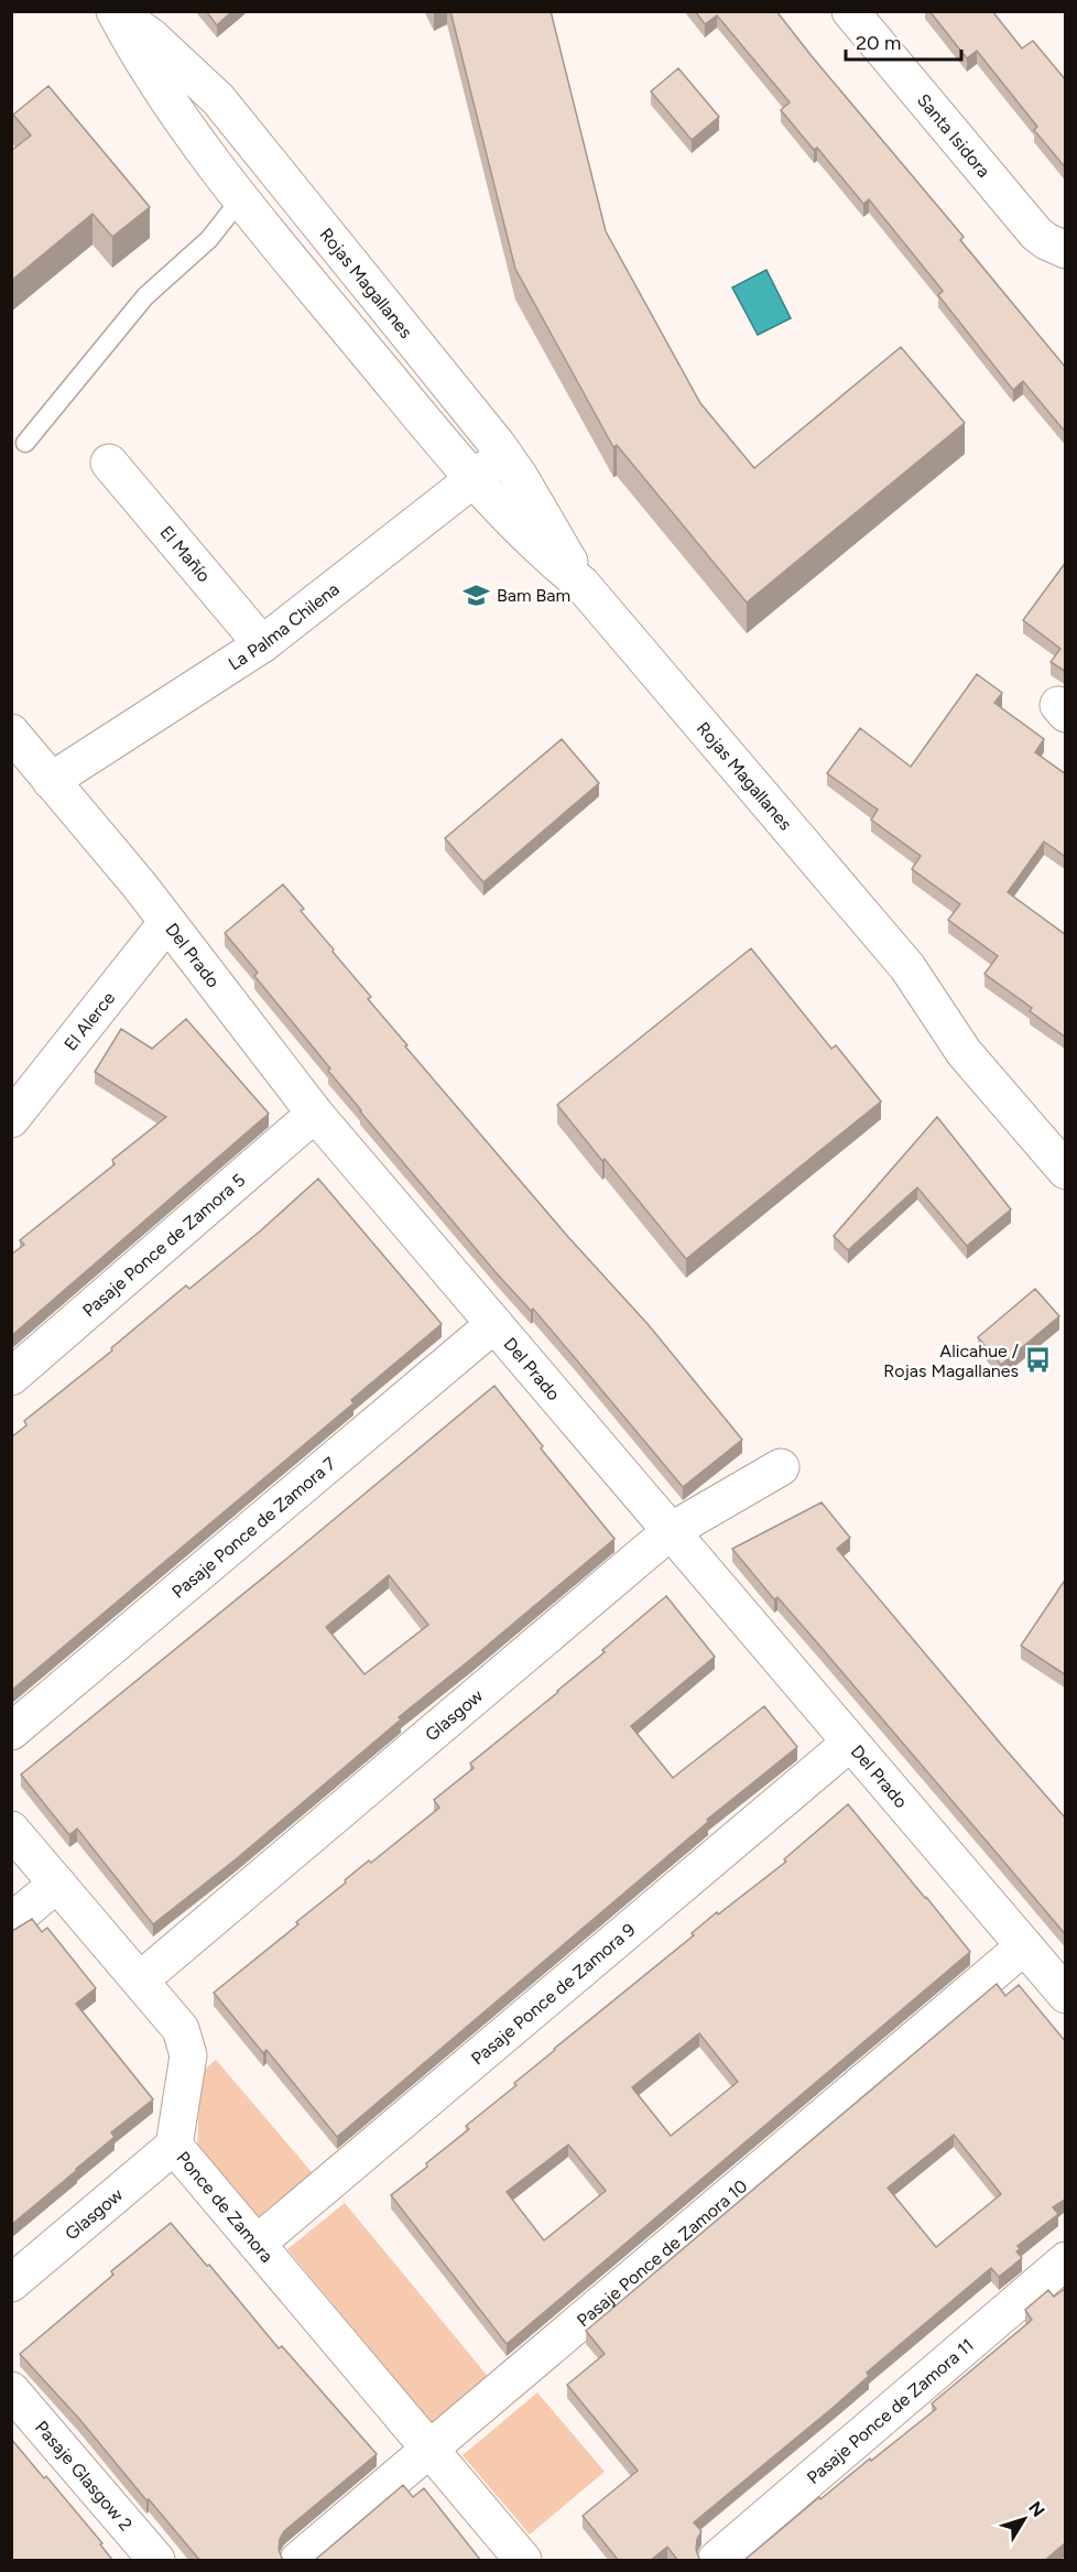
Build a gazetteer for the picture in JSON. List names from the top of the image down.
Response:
{
  "streets": {
    "street": [
      "Santa Isidora",
      "Rojas Magallanes",
      "El Mañío",
      "La Palma Chilena",
      "Del Prado",
      "El Alerce",
      "Pasaje Ponce de Zamora 5",
      "Pasaje Ponce de Zamora 7",
      "Glasgow",
      "Pasaje Ponce de Zamora 9",
      "Ponce de Zamora",
      "Pasaje Ponce de Zamora 10",
      "Pasaje Ponce de Zamora 11",
      "Pasaje Glasgow 2"
    ]
  },
  "crossings": [
    ["Rojas Magallanes", "La Palma Chilena"],
    ["El Mañío", "La Palma Chilena"],
    ["La Palma Chilena", "Del Prado"],
    ["Del Prado", "El Alerce"],
    ["Del Prado", "Pasaje Ponce de Zamora 5"],
    ["Del Prado", "Pasaje Ponce de Zamora 7"],
    ["Del Prado", "Glasgow"],
    ["Del Prado", "Pasaje Ponce de Zamora 9"],
    ["Del Prado", "Pasaje Ponce de Zamora 10"],
    ["Glasgow", "Ponce de Zamora"],
    ["Pasaje Ponce de Zamora 9", "Ponce de Zamora"],
    ["Ponce de Zamora", "Pasaje Ponce de Zamora 10"]
  ],
  "places": {
    "school or university": ["Bam Bam"],
    "bus stop": ["Alicahue / Rojas Magallanes"]
  },
  "scale_bar": "20 m",
  "north": "top right"
}
